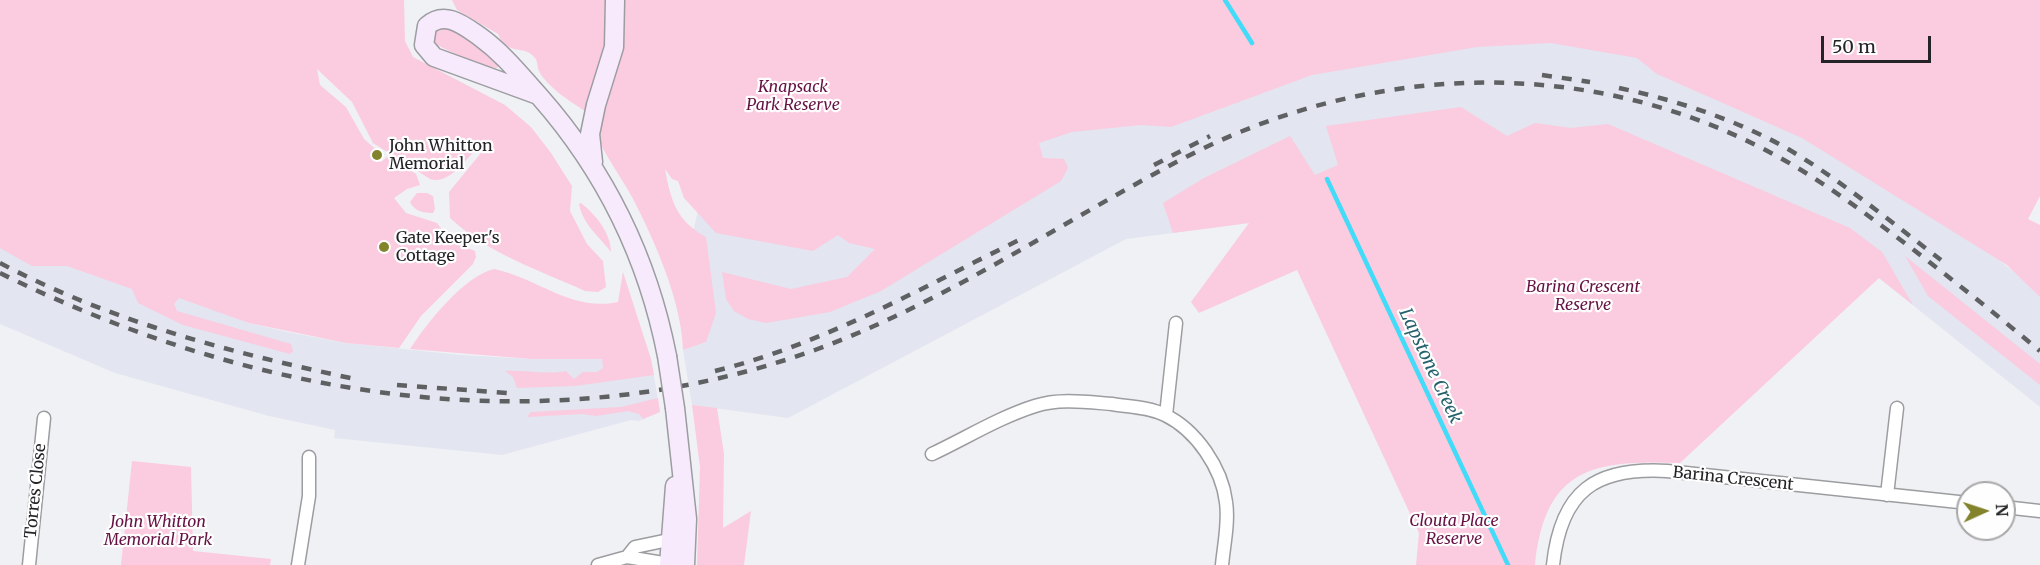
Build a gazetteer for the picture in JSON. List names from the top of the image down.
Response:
{
  "streets": {
    "street": ["Barina Crescent", "Torres Close"]
  },
  "water": ["Lapstone Creek"],
  "parks": [
    "Knapsack Park Reserve",
    "Barina Crescent Reserve",
    "Clouta Place Reserve",
    "John Whitton Memorial Park"
  ],
  "places": ["John Whitton Memorial", "Gate Keeper's Cottage"],
  "scale_bar": "50 m",
  "north": "right"
}
